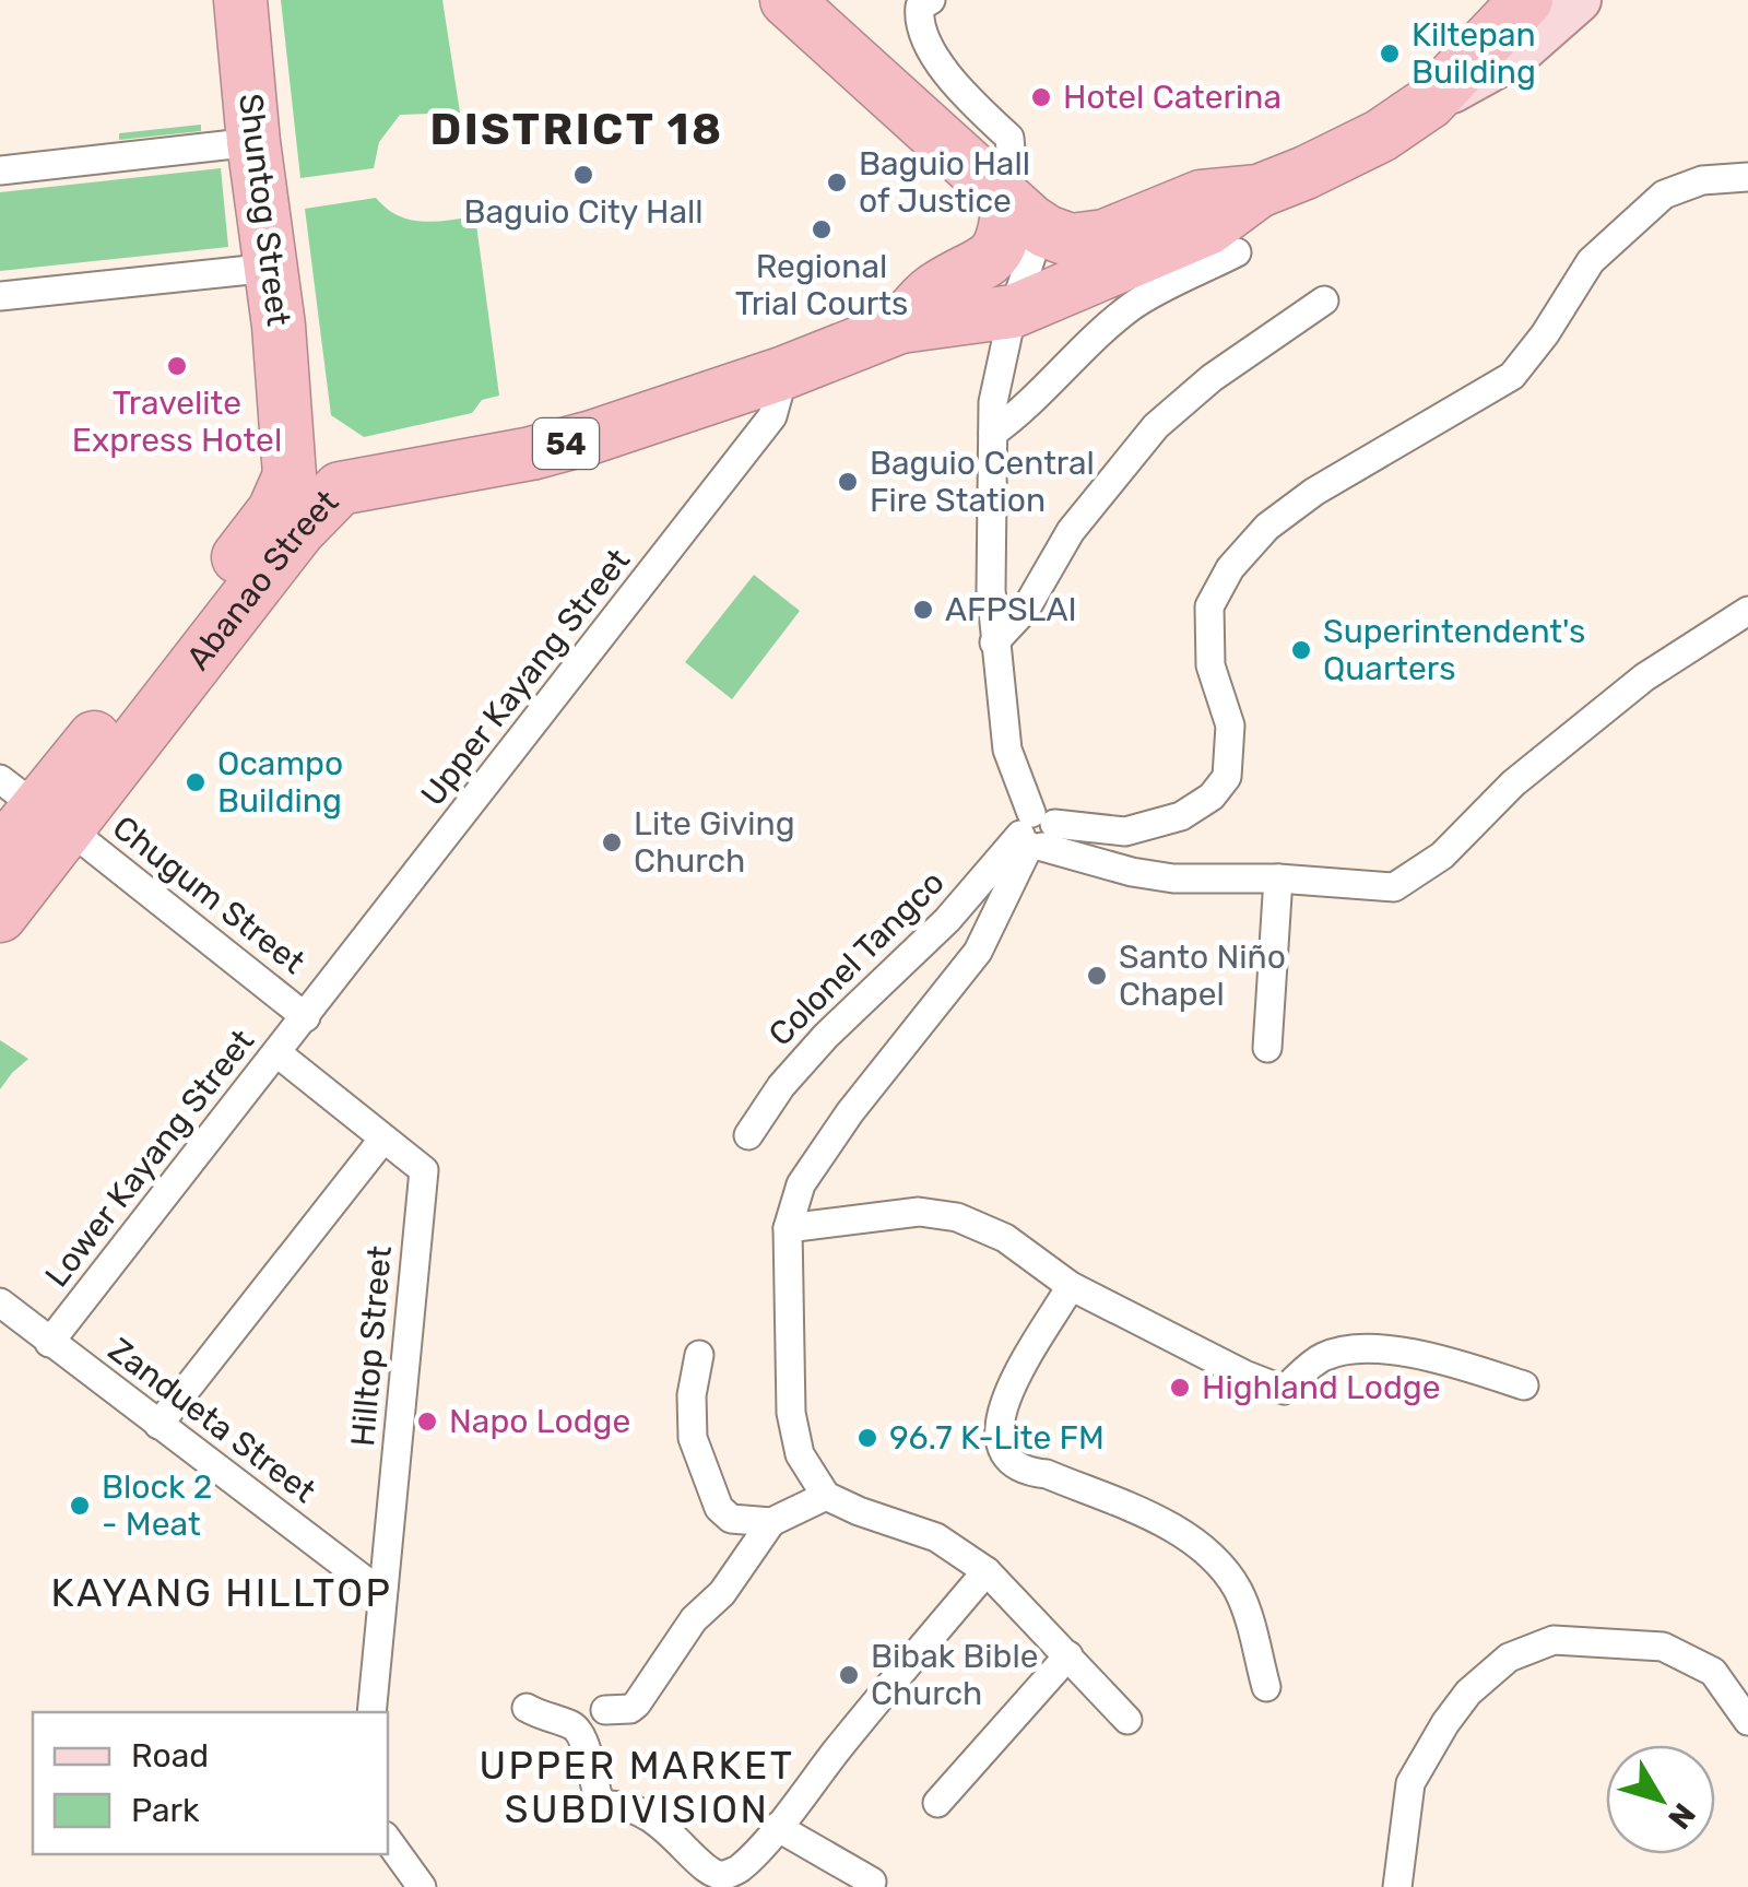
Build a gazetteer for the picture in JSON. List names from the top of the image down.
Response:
{
  "streets": {
    "highway": ["Shuntog Street", "54", "Abanao Street"],
    "street": [
      "Upper Kayang Street",
      "Chugum Street",
      "Colonel Tangco",
      "Lower Kayang Street",
      "Hilltop Street",
      "Zandueta Street"
    ]
  },
  "crossings": [
    ["Shuntog Street", "Abanao Street"],
    ["54", "Abanao Street"],
    ["Abanao Street", "Upper Kayang Street"],
    ["Abanao Street", "Chugum Street"],
    ["Upper Kayang Street", "Chugum Street"],
    ["Upper Kayang Street", "Lower Kayang Street"],
    ["Chugum Street", "Lower Kayang Street"],
    ["Lower Kayang Street", "Hilltop Street"],
    ["Lower Kayang Street", "Zandueta Street"],
    ["Hilltop Street", "Zandueta Street"]
  ],
  "districts": ["DISTRICT 18", "KAYANG HILLTOP", "UPPER MARKET SUBDIVISION"],
  "places": [
    "Kiltepan Building",
    "Hotel Caterina",
    "Baguio City Hall",
    "Baguio Hall of Justice",
    "Regional Trial Courts",
    "Travelite Express Hotel",
    "Baguio Central Fire Station",
    "AFPSLAI",
    "Superintendent's Quarters",
    "Ocampo Building",
    "Lite Giving Church",
    "Santo Niño Chapel",
    "Highland Lodge",
    "Napo Lodge",
    "96.7 K-Lite FM",
    "Block 2 - Meat",
    "Bibak Bible Church"
  ],
  "legend": ["Road", "Park"],
  "north": "bottom right"
}
